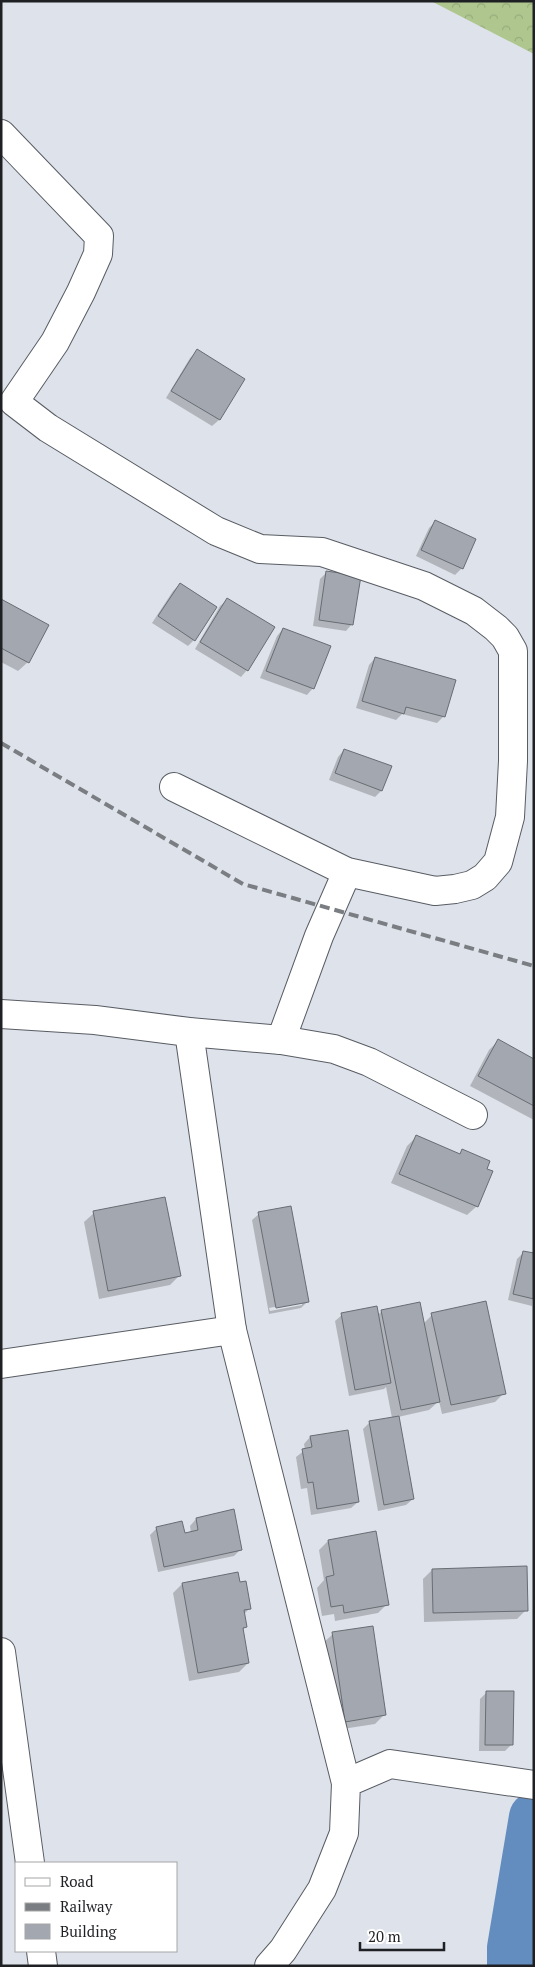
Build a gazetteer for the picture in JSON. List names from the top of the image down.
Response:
{
  "legend": ["Road", "Railway", "Building"],
  "scale_bar": "20 m"
}
